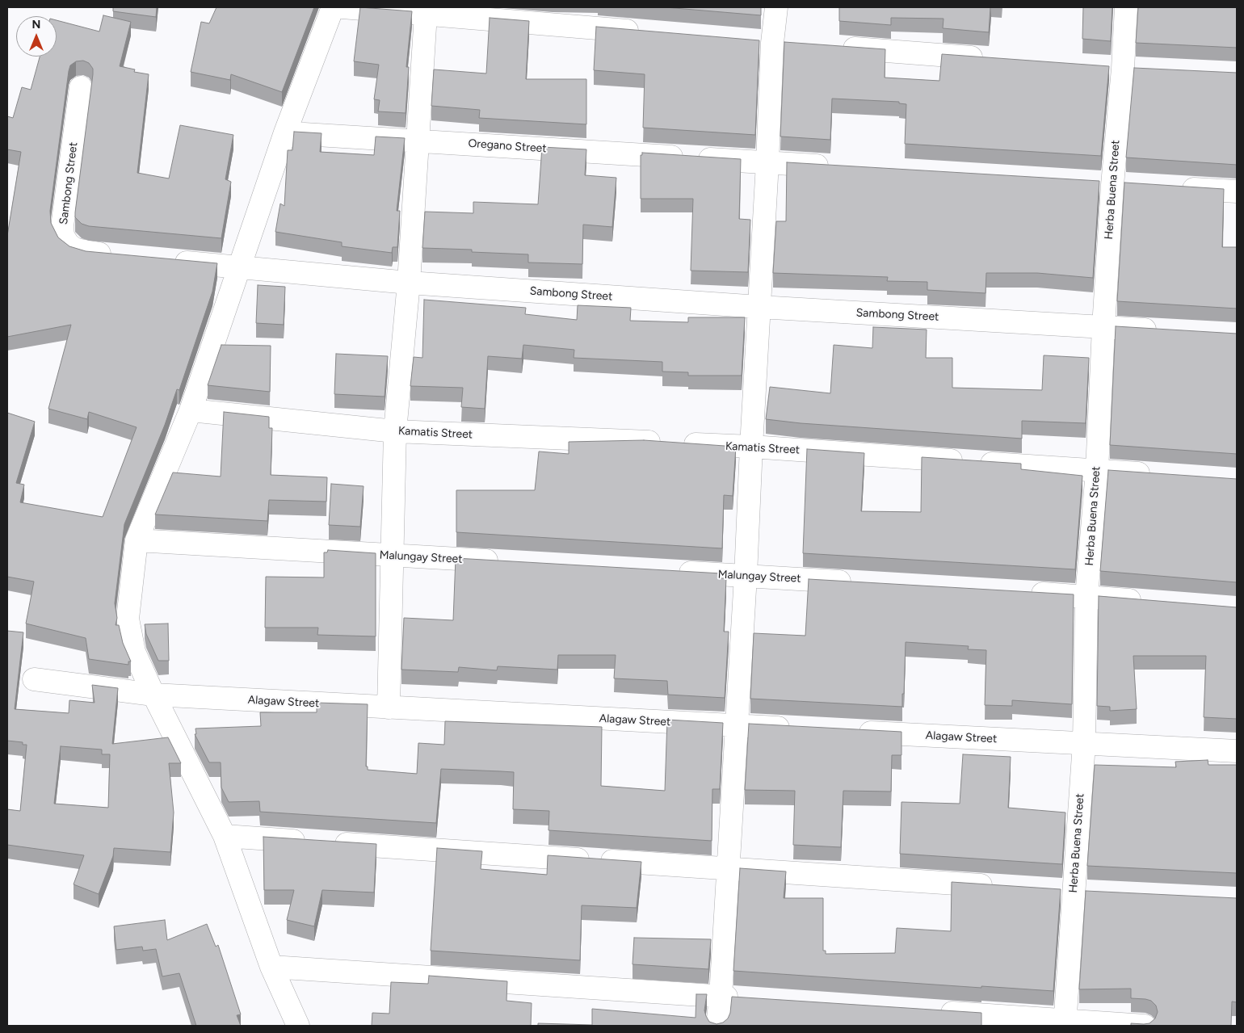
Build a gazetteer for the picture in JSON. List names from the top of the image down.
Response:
{
  "streets": {
    "street": [
      "Oregano Street",
      "Sambong Street",
      "Herba Buena Street",
      "Kamatis Street",
      "Malungay Street",
      "Alagaw Street"
    ]
  },
  "crossings": [
    ["Sambong Street", "Herba Buena Street"],
    ["Herba Buena Street", "Kamatis Street"],
    ["Herba Buena Street", "Alagaw Street"]
  ],
  "north": "top"
}
